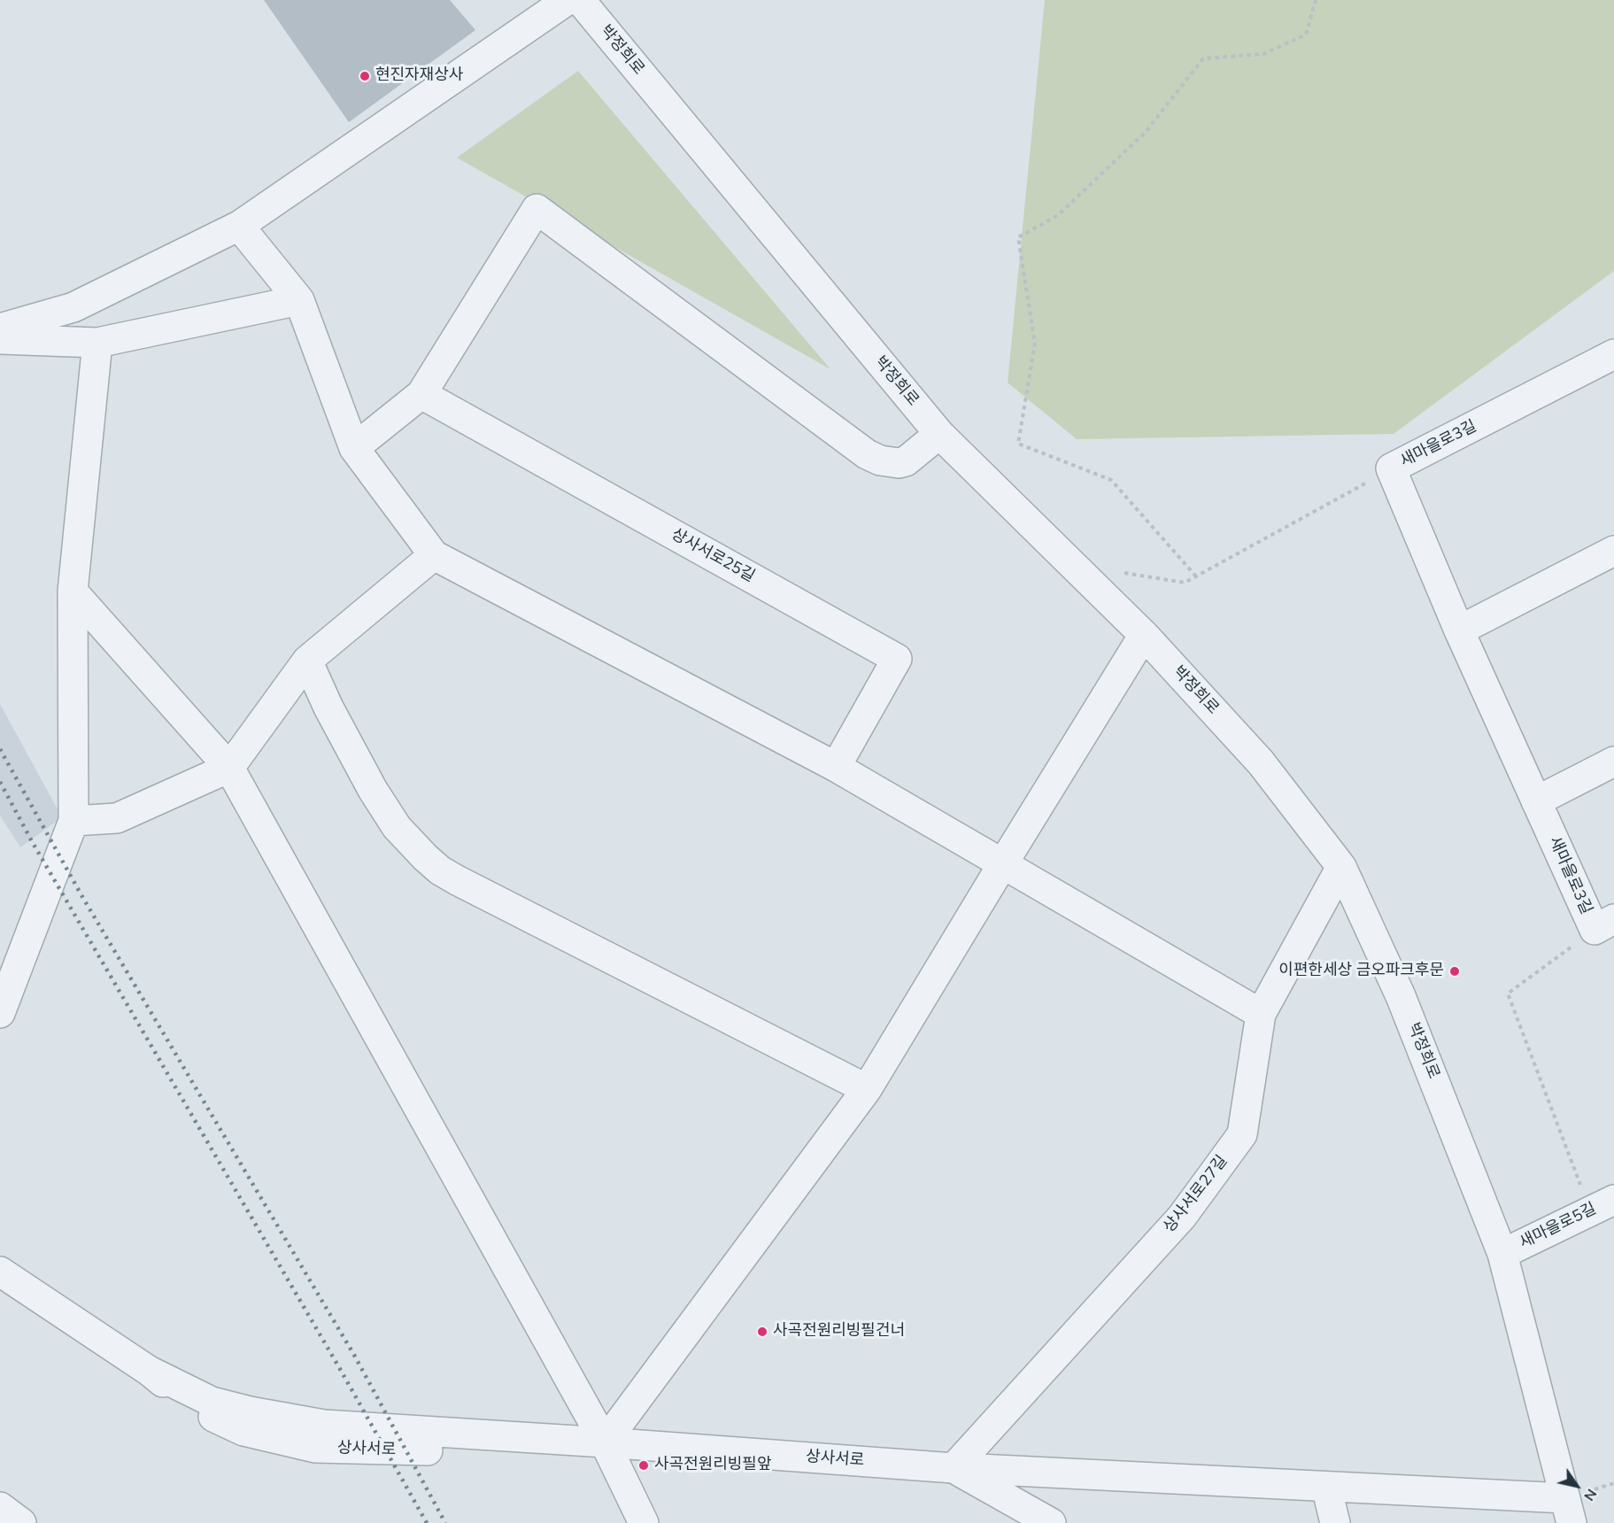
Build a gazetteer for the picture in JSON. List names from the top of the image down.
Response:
{
  "streets": {
    "street": [
      "박정희로",
      "새마을로3길",
      "상사서로25길",
      "상사서로27길",
      "새마을로5길",
      "상사서로"
    ]
  },
  "crossings": [
    ["박정희로", "상사서로27길"],
    ["박정희로", "새마을로5길"],
    ["상사서로27길", "상사서로"]
  ],
  "places": [
    "현진자재상사",
    "이편한세상 금오파크후문",
    "사곡전원리빙필건너",
    "사곡전원리빙필앞"
  ],
  "north": "bottom right"
}
